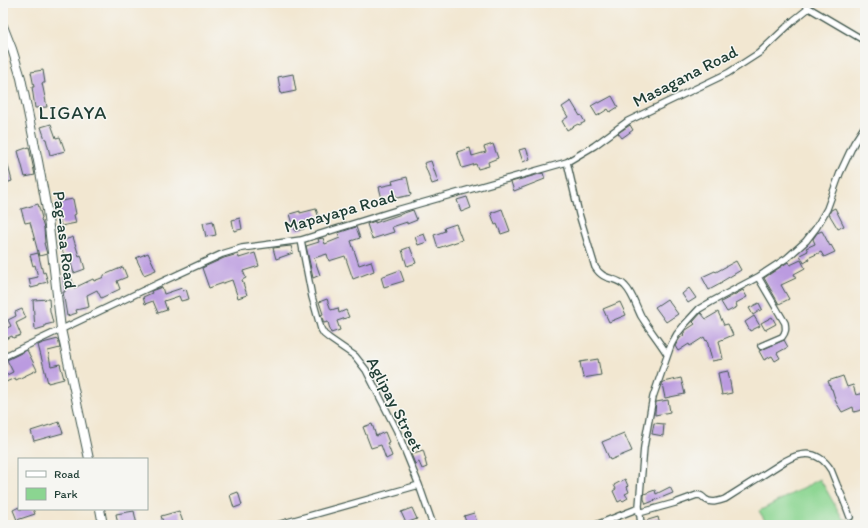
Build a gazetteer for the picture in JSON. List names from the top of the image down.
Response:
{
  "streets": {
    "main road": ["Pag-asa Road"],
    "street": ["Masagana Road", "Mapayapa Road", "Aglipay Street"]
  },
  "crossings": [
    ["Masagana Road", "Mapayapa Road"],
    ["Mapayapa Road", "Pag-asa Road"],
    ["Mapayapa Road", "Aglipay Street"]
  ],
  "districts": ["LIGAYA"],
  "legend": ["Road", "Park"]
}
